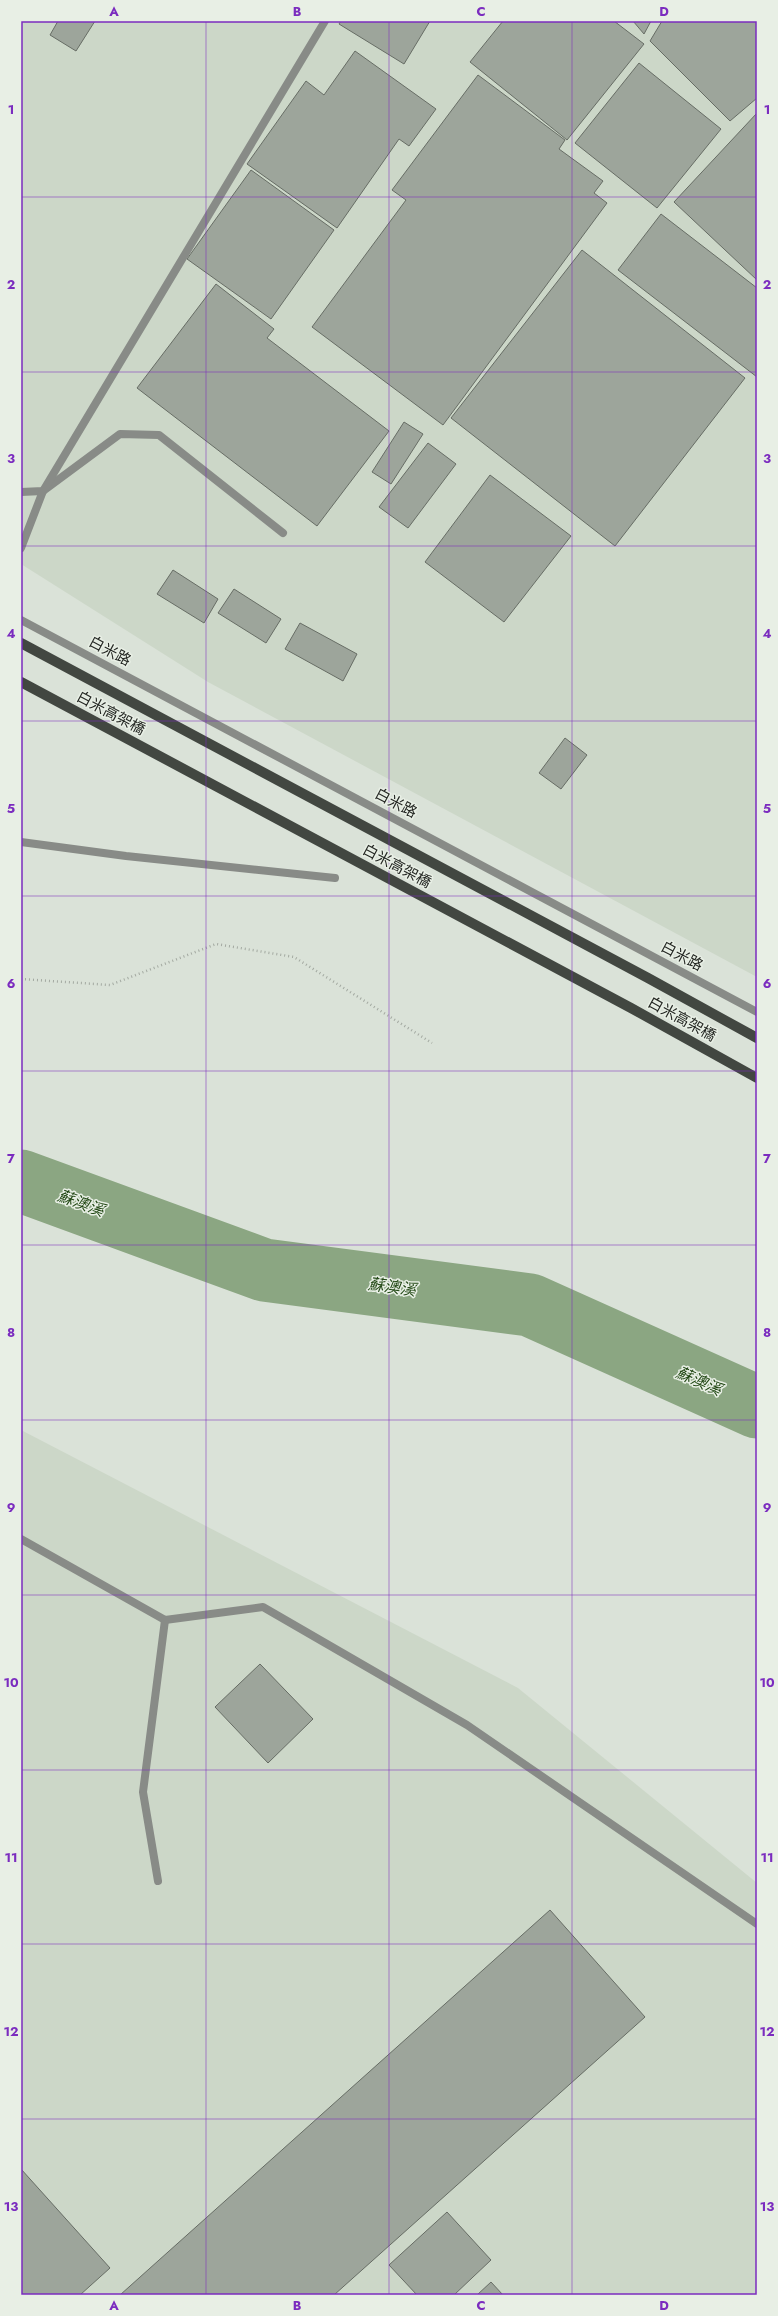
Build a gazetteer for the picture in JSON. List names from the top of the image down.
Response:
{
  "streets": {
    "main road": ["白米高架橋"],
    "street": ["白米路"]
  },
  "water": ["蘇澳溪"],
  "grid": {
    "columns": [
      "A",
      "B",
      "C",
      "D"
    ],
    "rows": [
      "1",
      "2",
      "3",
      "4",
      "5",
      "6",
      "7",
      "8",
      "9",
      "10",
      "11",
      "12",
      "13"
    ]
  }
}
